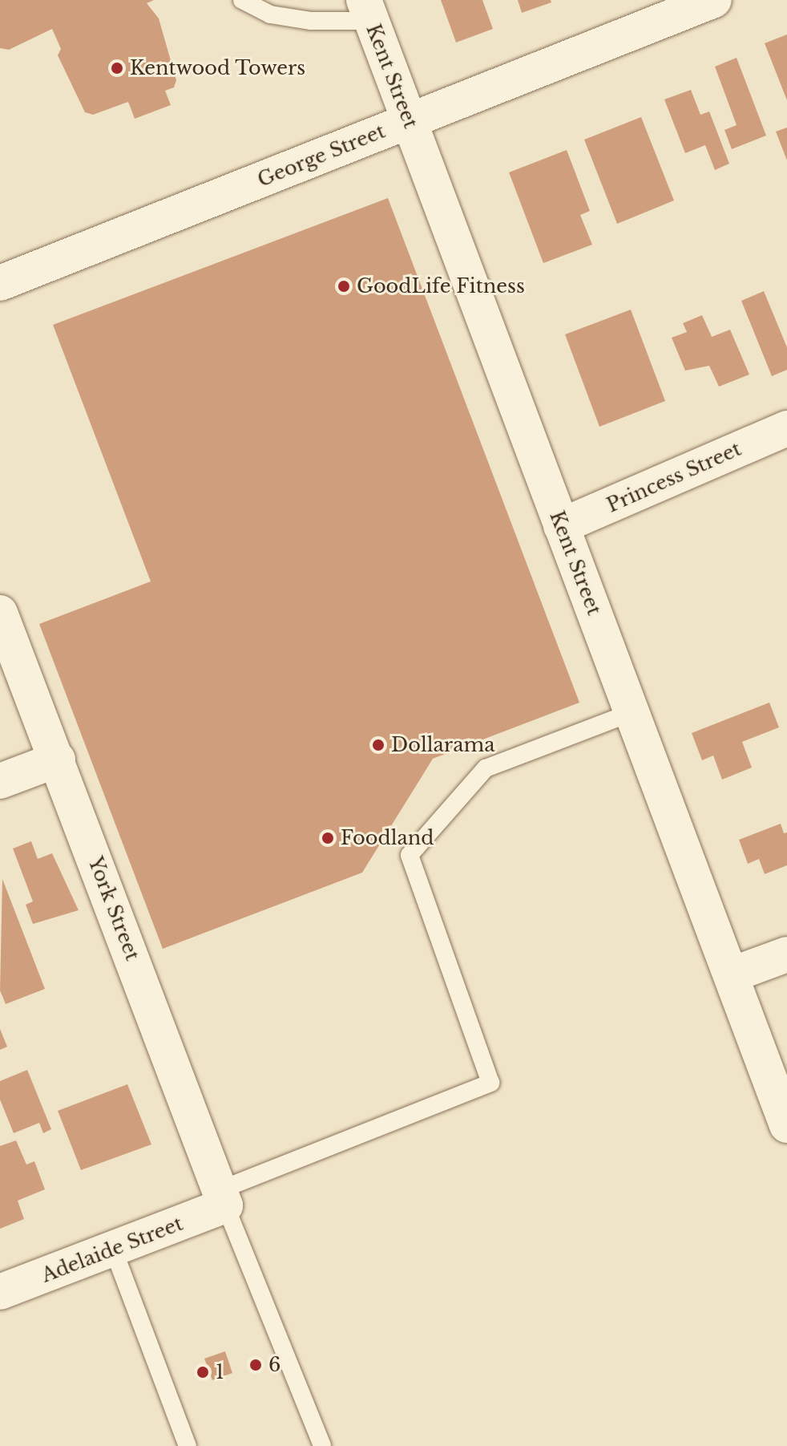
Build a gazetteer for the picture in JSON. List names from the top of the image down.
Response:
{
  "streets": {
    "street": [
      "Kent Street",
      "George Street",
      "Princess Street",
      "York Street",
      "Adelaide Street"
    ]
  },
  "crossings": [
    ["Kent Street", "George Street"],
    ["Kent Street", "Princess Street"],
    ["York Street", "Adelaide Street"]
  ],
  "places": [
    "Kentwood Towers",
    "GoodLife Fitness",
    "Dollarama",
    "Foodland",
    "6",
    "1"
  ]
}
